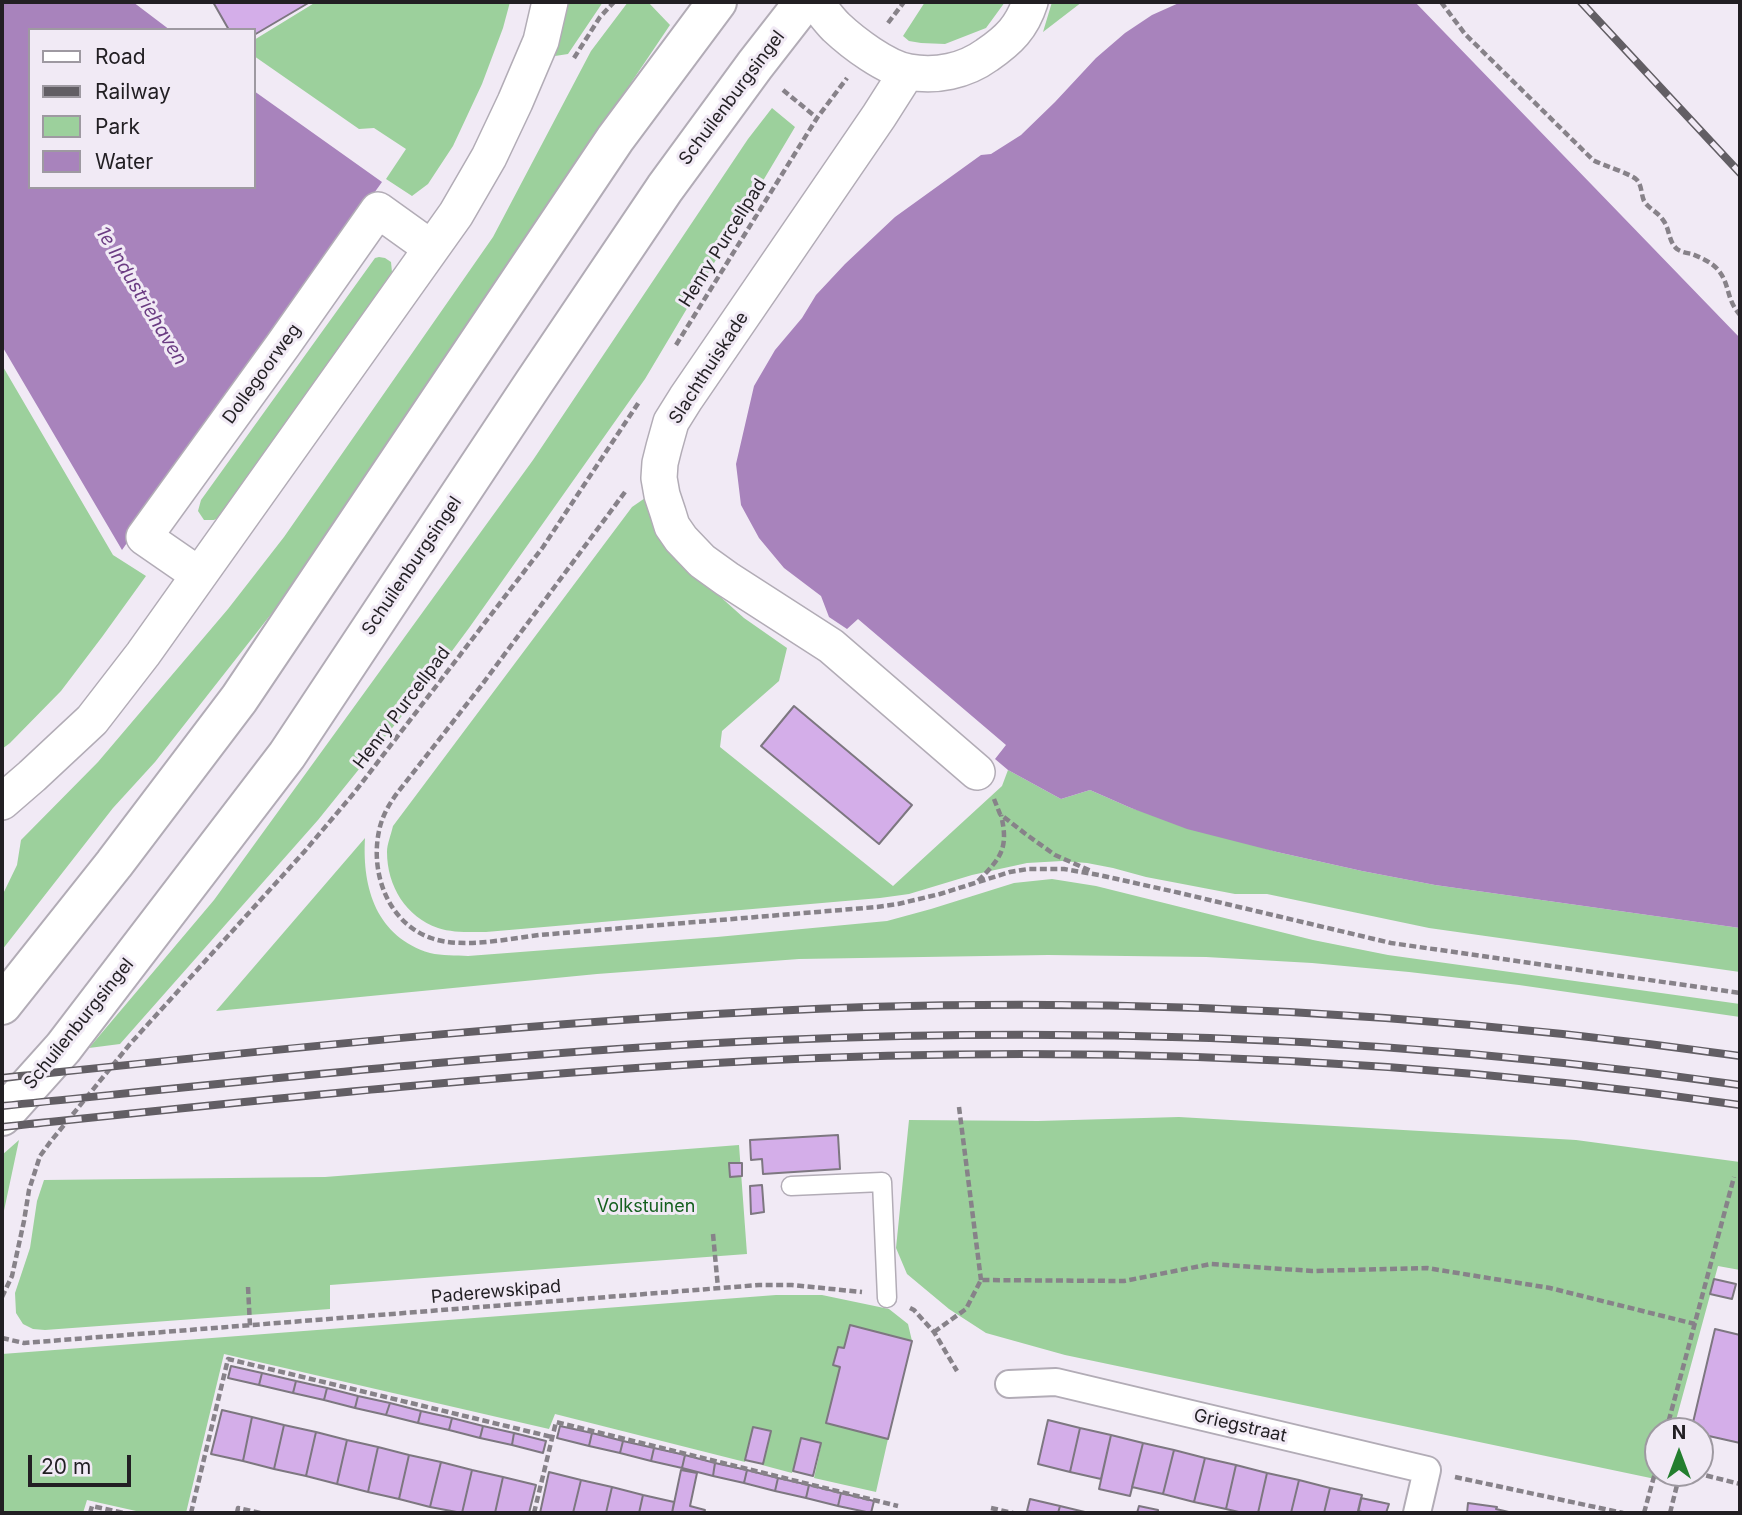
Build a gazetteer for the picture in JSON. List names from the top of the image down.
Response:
{
  "streets": {
    "main road": ["Schuilenburgsingel"],
    "street": ["Slachthuiskade", "Dollegoorweg", "Griegstraat"],
    "path": ["Henry Purcellpad", "Paderewskipad"]
  },
  "water": ["1e Industriehaven"],
  "parks": ["Volkstuinen"],
  "legend": [
    "Road",
    "Railway",
    "Park",
    "Water"
  ],
  "scale_bar": "20 m",
  "north": "top"
}
